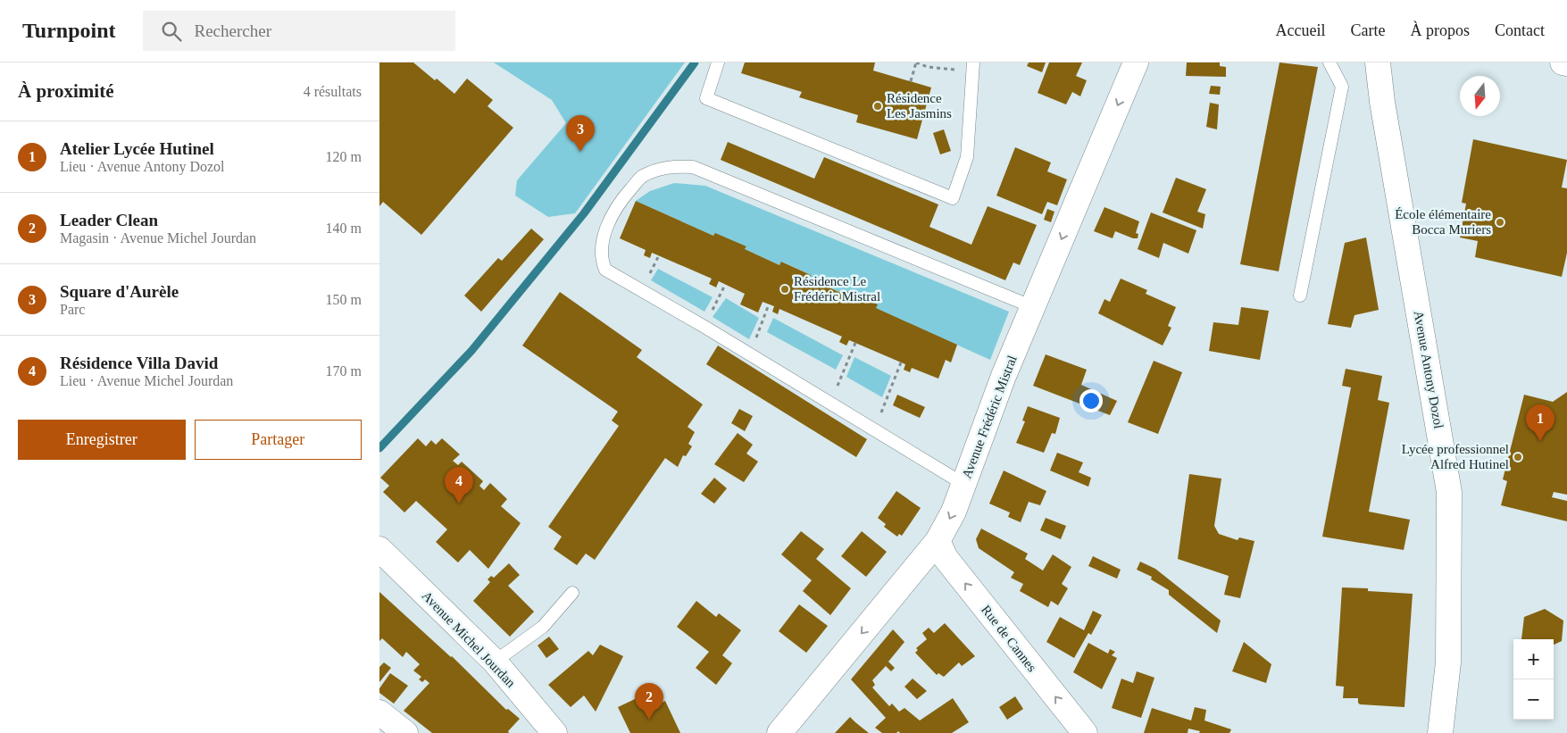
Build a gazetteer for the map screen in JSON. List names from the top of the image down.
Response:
{
  "streets": {
    "street": [
      "Avenue Antony Dozol",
      "Avenue Frédéric Mistral",
      "Rue de Cannes",
      "Avenue Michel Jourdan"
    ]
  },
  "crossings": [
    ["Avenue Frédéric Mistral", "Rue de Cannes"]
  ],
  "one_way": ["Avenue Frédéric Mistral", "Rue de Cannes"],
  "places": [
    "Résidence Les Jasmins",
    "École élémentaire Bocca Muriers",
    "Résidence Le Frédéric Mistral",
    "Lycée professionnel Alfred Hutinel"
  ],
  "north": "bottom",
  "page": {
    "header": "Turnpoint",
    "search": "Rechercher",
    "nav": [
      "Accueil",
      "Carte",
      "À propos",
      "Contact"
    ],
    "heading": ["À proximité", "4 résultats"],
    "pins": [
      "3",
      "1",
      "4",
      "2"
    ],
    "list": [
      {
        "mark": "1",
        "name": "Atelier Lycée Hutinel",
        "note": "Lieu · Avenue Antony Dozol",
        "value": "120 m"
      },
      {
        "mark": "2",
        "name": "Leader Clean",
        "note": "Magasin · Avenue Michel Jourdan",
        "value": "140 m"
      },
      {
        "mark": "3",
        "name": "Square d'Aurèle",
        "note": "Parc",
        "value": "150 m"
      },
      {
        "mark": "4",
        "name": "Résidence Villa David",
        "note": "Lieu · Avenue Michel Jourdan",
        "value": "170 m"
      }
    ],
    "buttons": ["Enregistrer", "Partager"],
    "map_buttons": ["+", "−"]
  }
}
